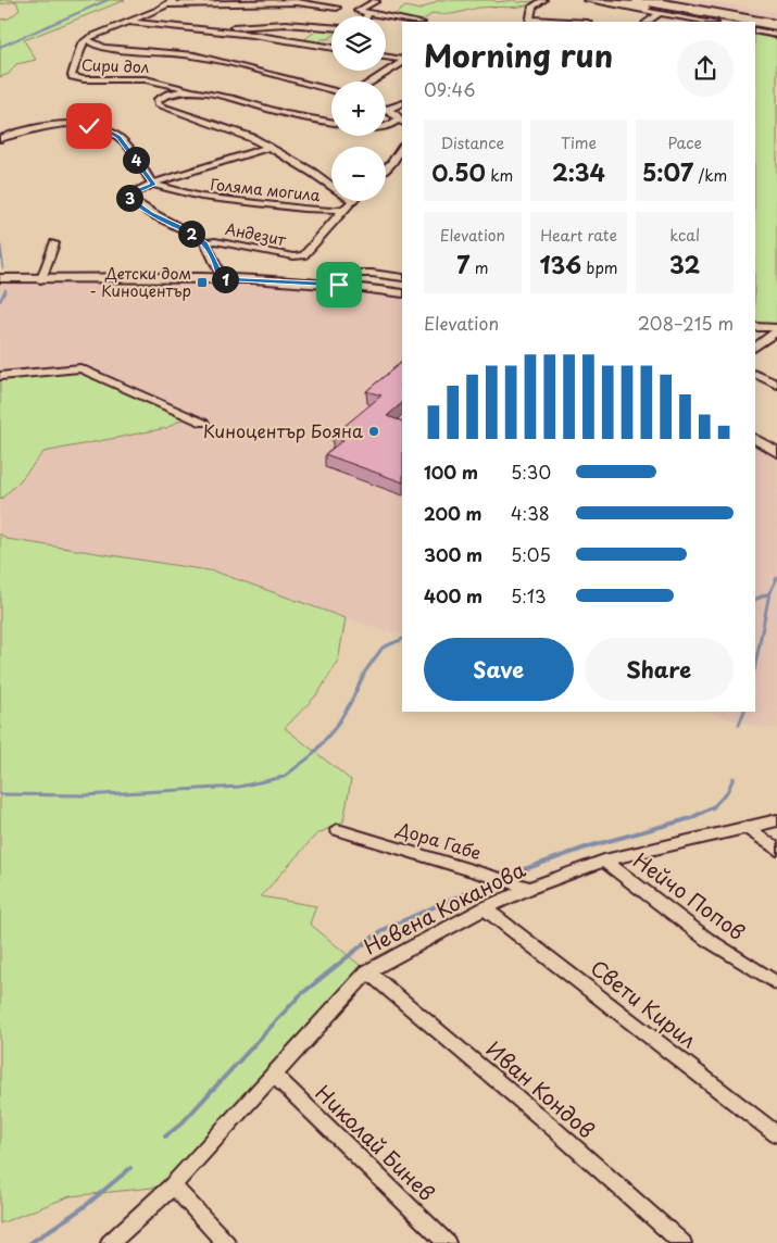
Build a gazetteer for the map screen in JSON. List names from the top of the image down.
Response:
{
  "streets": {
    "street": [
      "Сири дол",
      "Голяма могила",
      "Андезит",
      "Дора Габе",
      "Нейчо Попов",
      "Невена Коканова",
      "Свети Кирил",
      "Иван Кондов",
      "Николай Бинев"
    ]
  },
  "crossings": [
    ["Сири дол", "Голяма могила"],
    ["Голяма могила", "Андезит"],
    ["Дора Габе", "Невена Коканова"],
    ["Нейчо Попов", "Невена Коканова"],
    ["Невена Коканова", "Свети Кирил"],
    ["Невена Коканова", "Иван Кондов"],
    ["Невена Коканова", "Николай Бинев"]
  ],
  "places": {
    "transit": ["Детски дом - Киноцентър"],
    "other": ["Киноцентър Бояна"]
  },
  "page": {
    "map_buttons": ["+", "−"],
    "heading": ["Morning run", "09:46"],
    "stats": [
      ["Distance", "0.50 km"],
      ["Time", "2:34"],
      ["Pace", "5:07 /km"],
      ["Elevation", "7 m"],
      ["Heart rate", "136 bpm"],
      ["kcal", "32"]
    ],
    "pins": [
      "4",
      "3",
      "2",
      "1"
    ],
    "chart": ["Elevation", "208–215 m"],
    "list": [
      {
        "name": "100 m",
        "note": "5:30"
      },
      {
        "name": "200 m",
        "note": "4:38"
      },
      {
        "name": "300 m",
        "note": "5:05"
      },
      {
        "name": "400 m",
        "note": "5:13"
      }
    ],
    "buttons": ["Save", "Share"]
  }
}
